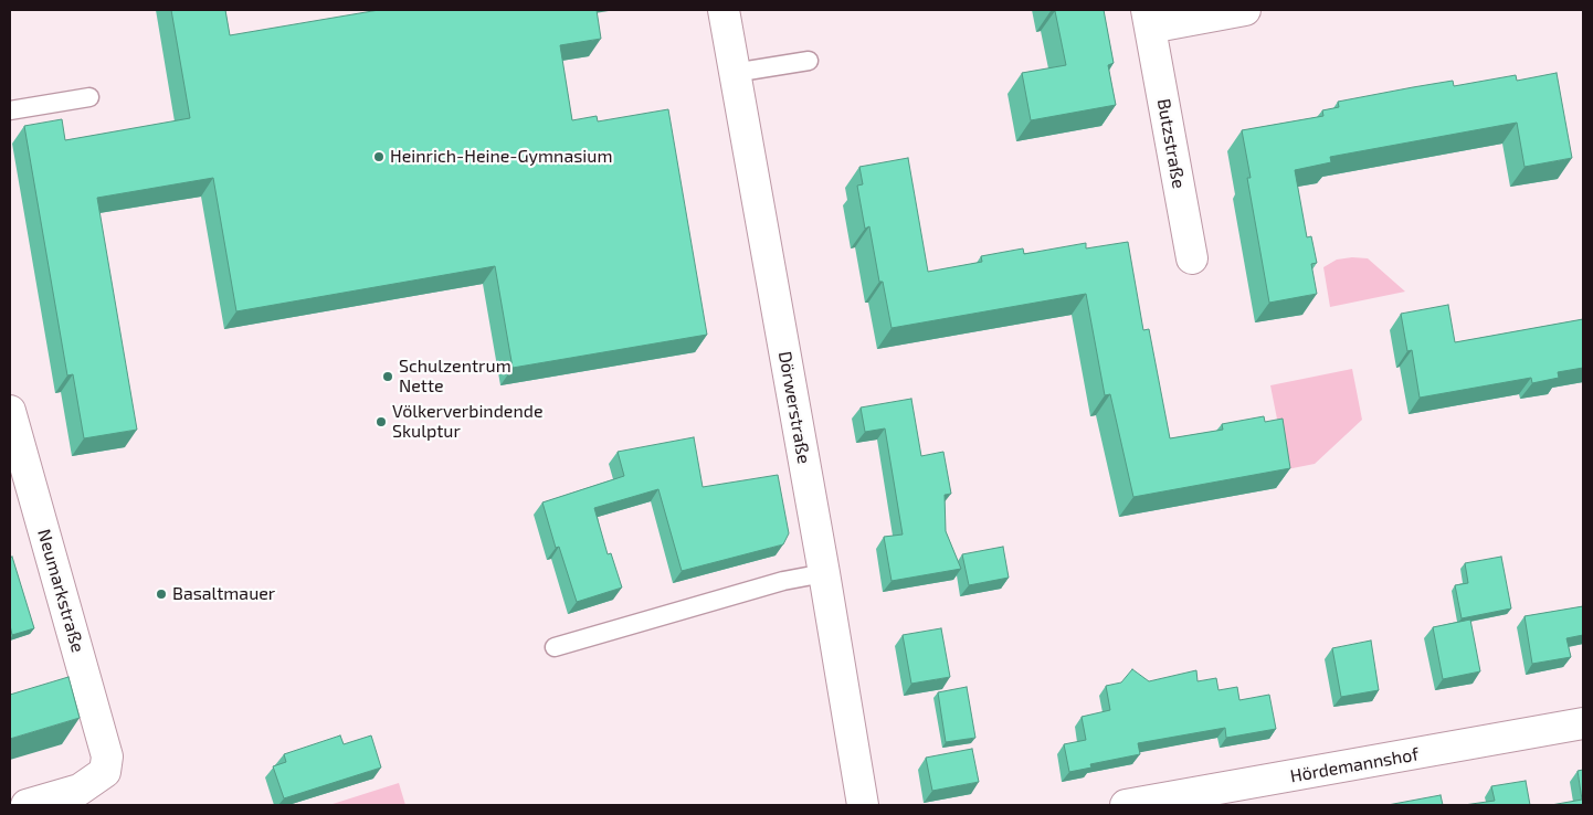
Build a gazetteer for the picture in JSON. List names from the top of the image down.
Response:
{
  "streets": {
    "street": [
      "Butzstraße",
      "Dörwerstraße",
      "Neumarkstraße",
      "Hördemannshof"
    ]
  },
  "places": [
    "Heinrich-Heine-Gymnasium",
    "Schulzentrum Nette",
    "Völkerverbindende Skulptur",
    "Basaltmauer"
  ]
}
